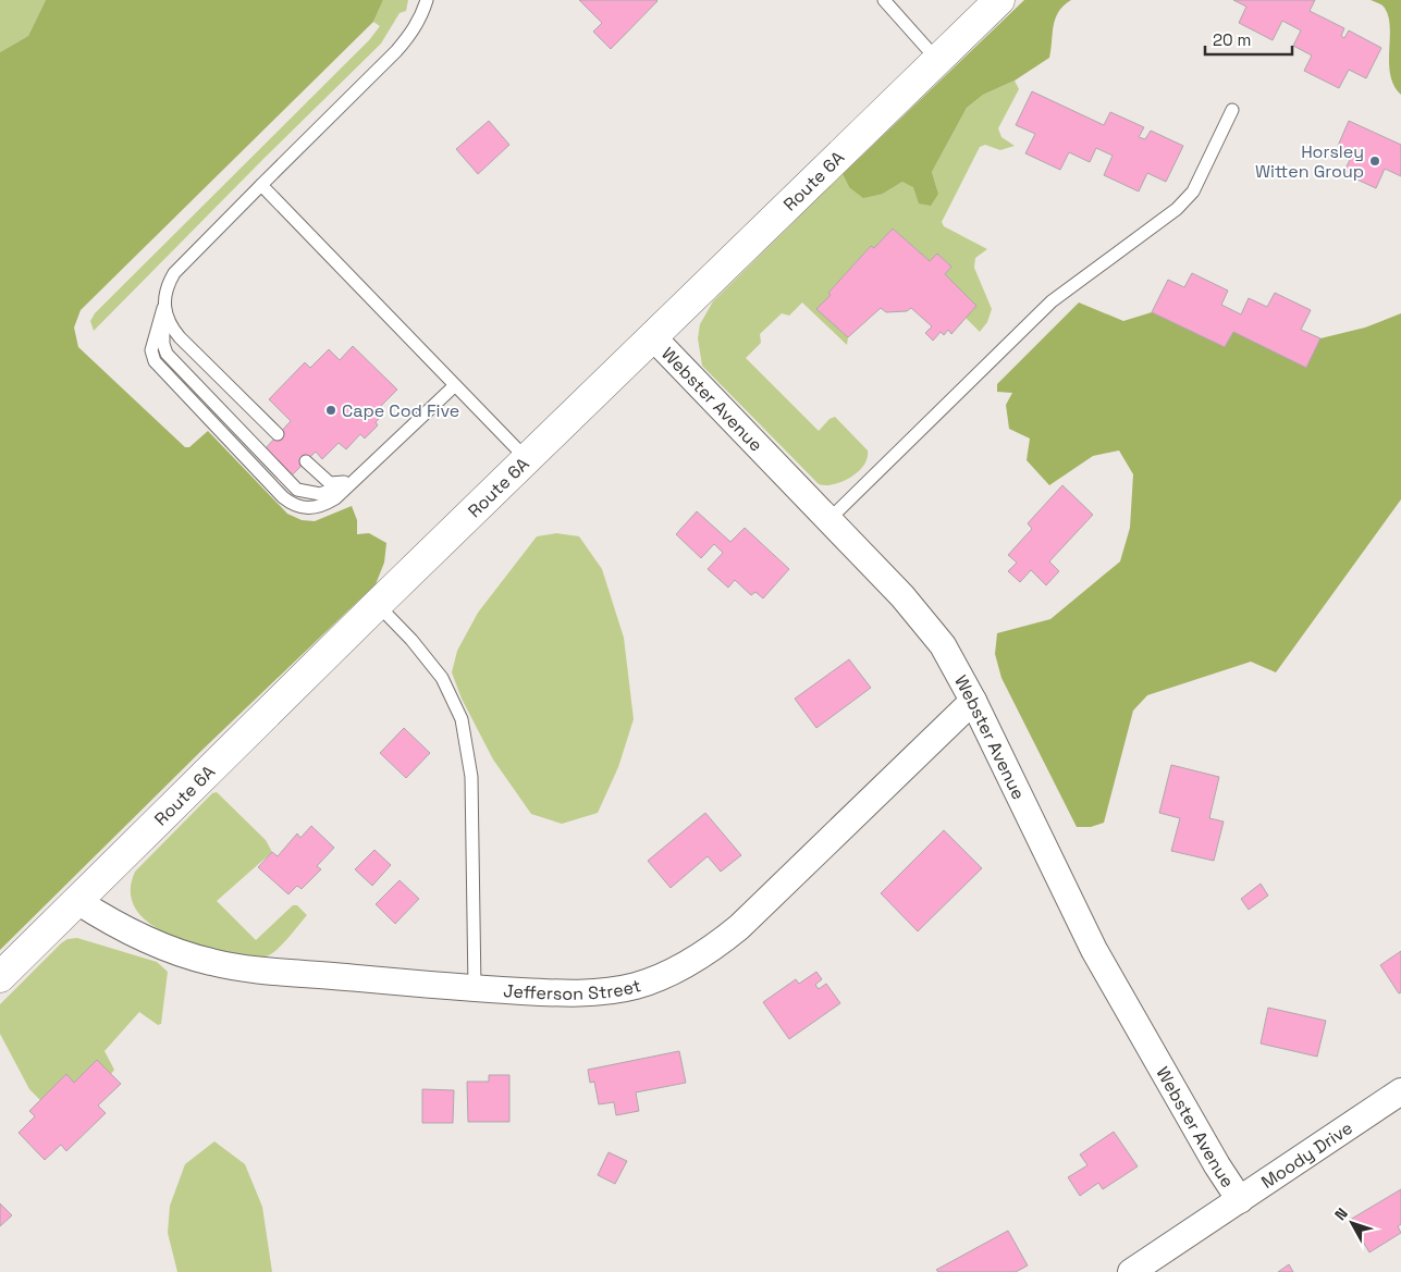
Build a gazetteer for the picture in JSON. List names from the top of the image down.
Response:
{
  "streets": {
    "main road": ["Route 6A"],
    "street": ["Webster Avenue", "Jefferson Street", "Moody Drive"]
  },
  "crossings": [
    ["Route 6A", "Webster Avenue"],
    ["Route 6A", "Jefferson Street"],
    ["Webster Avenue", "Jefferson Street"],
    ["Webster Avenue", "Moody Drive"]
  ],
  "places": ["Horsley Witten Group", "Cape Cod Five"],
  "scale_bar": "20 m",
  "north": "top left"
}
